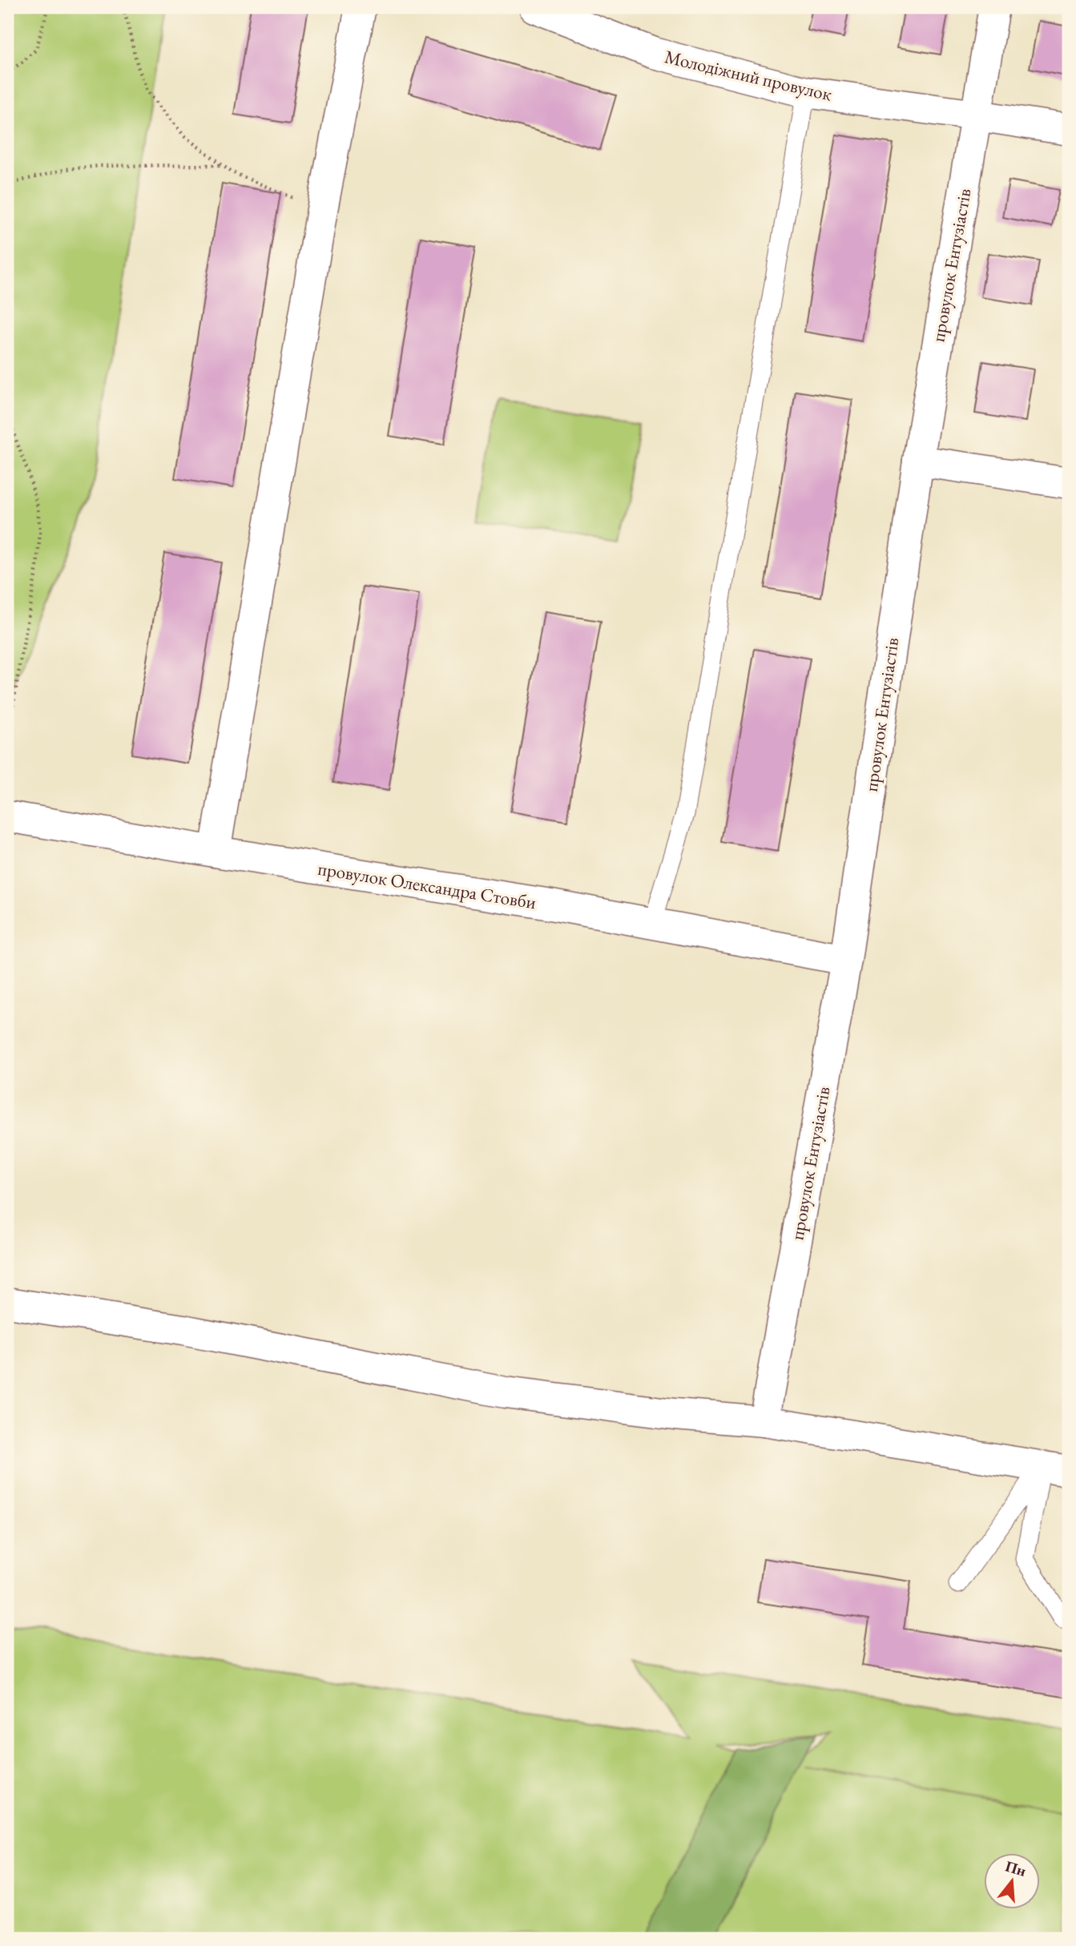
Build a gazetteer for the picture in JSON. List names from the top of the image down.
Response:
{
  "streets": {
    "street": ["Молодіжний провулок", "провулок Ентузіастів", "провулок Олександра Стовби"]
  },
  "crossings": [
    ["Молодіжний провулок", "провулок Ентузіастів"],
    ["провулок Ентузіастів", "провулок Олександра Стовби"]
  ],
  "north": "top"
}
